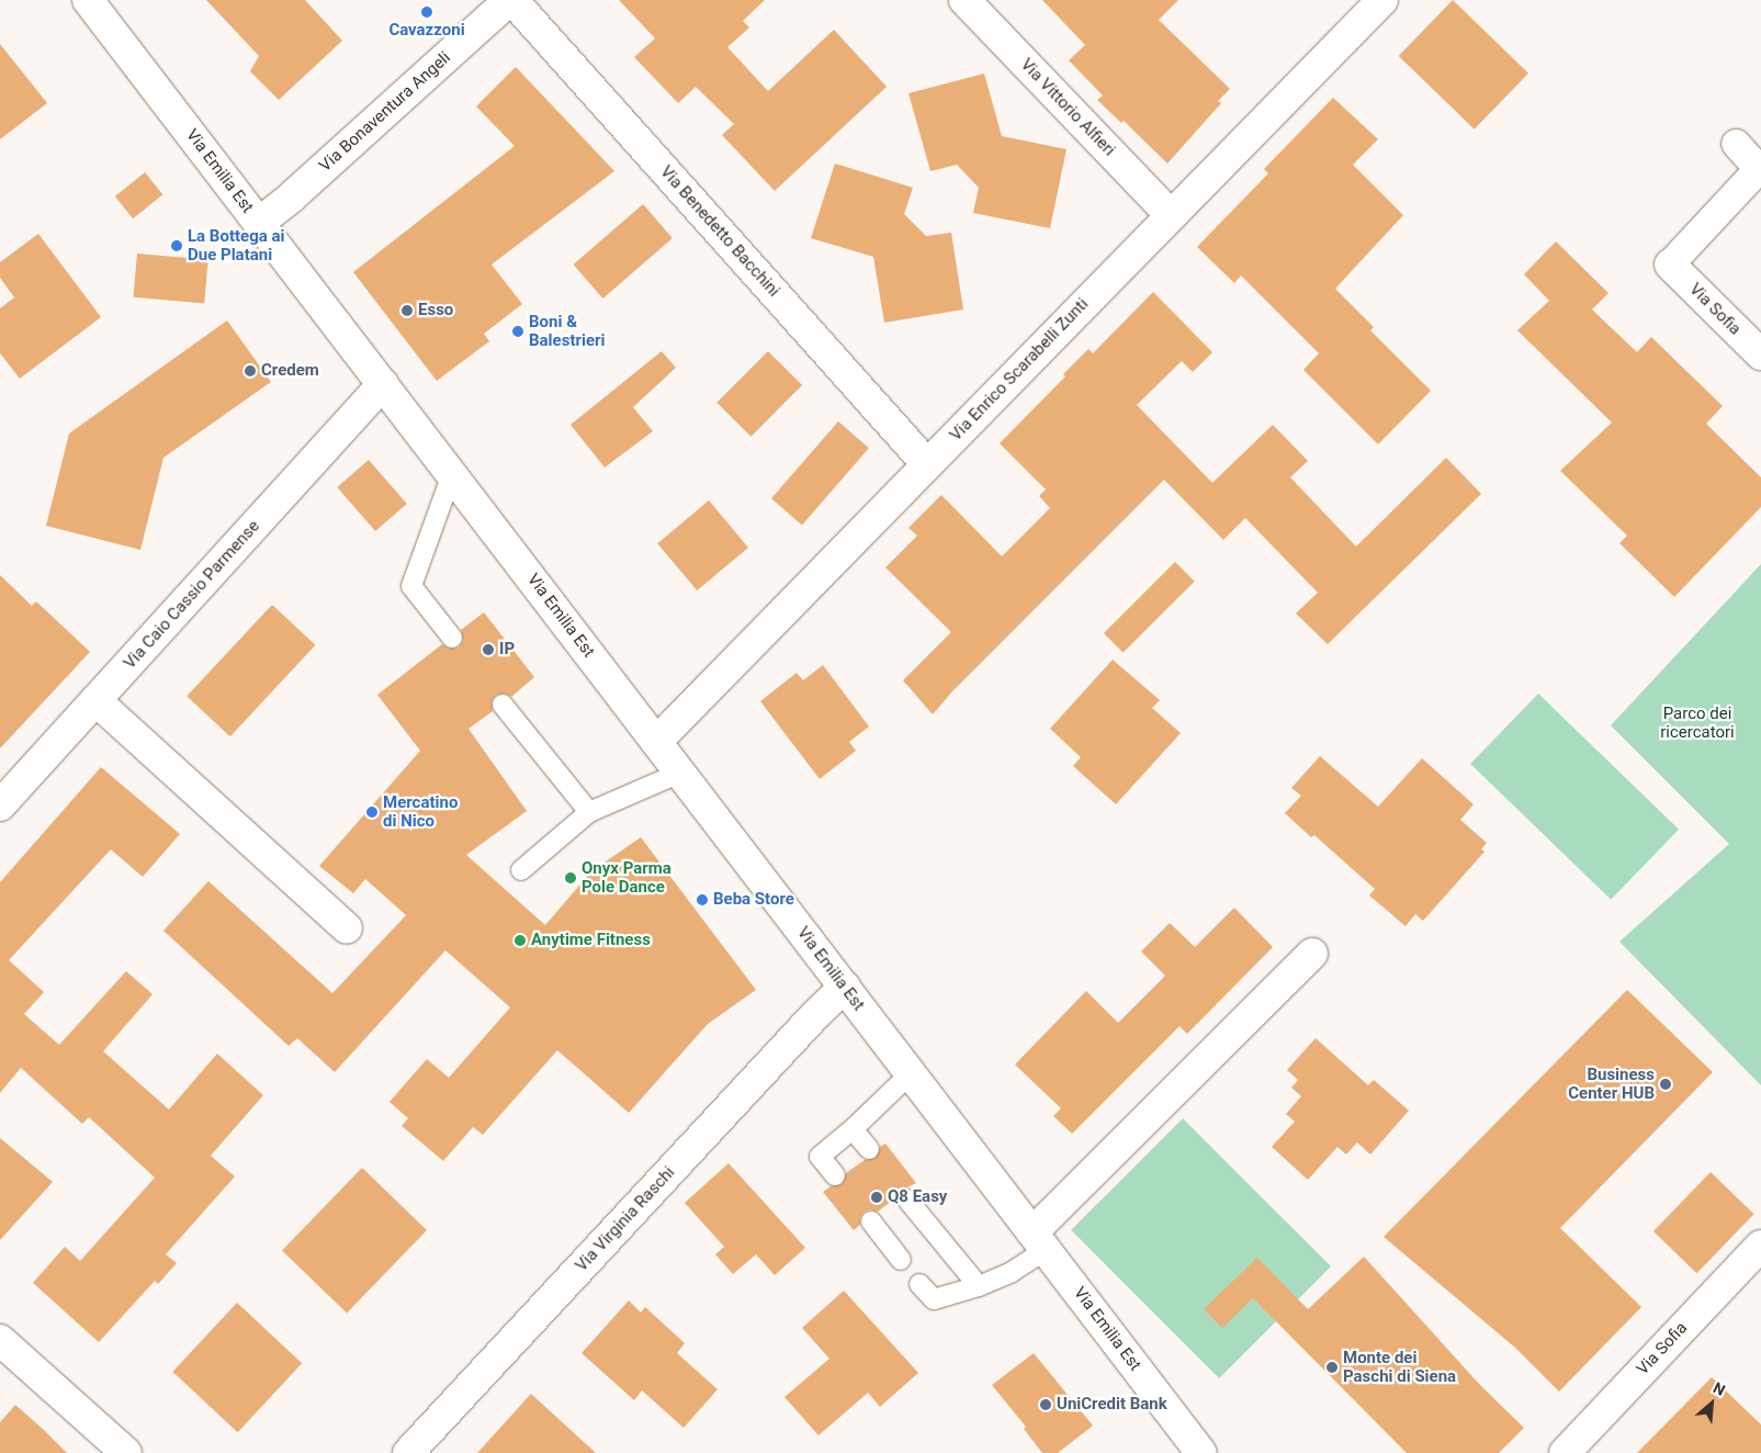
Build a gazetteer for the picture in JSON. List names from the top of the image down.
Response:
{
  "streets": {
    "street": [
      "Via Vittorio Alfieri",
      "Via Bonaventura Angeli",
      "Via Emilia Est",
      "Via Benedetto Bacchini",
      "Via Sofia",
      "Via Enrico Scarabelli Zunti",
      "Via Caio Cassio Parmense",
      "Via Virginia Raschi"
    ]
  },
  "crossings": [
    ["Via Vittorio Alfieri", "Via Enrico Scarabelli Zunti"],
    ["Via Bonaventura Angeli", "Via Emilia Est"],
    ["Via Bonaventura Angeli", "Via Benedetto Bacchini"],
    ["Via Emilia Est", "Via Enrico Scarabelli Zunti"],
    ["Via Emilia Est", "Via Caio Cassio Parmense"],
    ["Via Emilia Est", "Via Virginia Raschi"],
    ["Via Benedetto Bacchini", "Via Enrico Scarabelli Zunti"]
  ],
  "parks": ["Parco dei ricercatori"],
  "places": [
    "Cavazzoni",
    "La Bottega ai Due Platani",
    "Esso",
    "Boni & Balestrieri",
    "Credem",
    "IP",
    "Mercatino di Nico",
    "Onyx Parma Pole Dance",
    "Beba Store",
    "Anytime Fitness",
    "Business Center HUB",
    "Q8 Easy",
    "Monte dei Paschi di Siena",
    "UniCredit Bank"
  ],
  "north": "top right"
}
